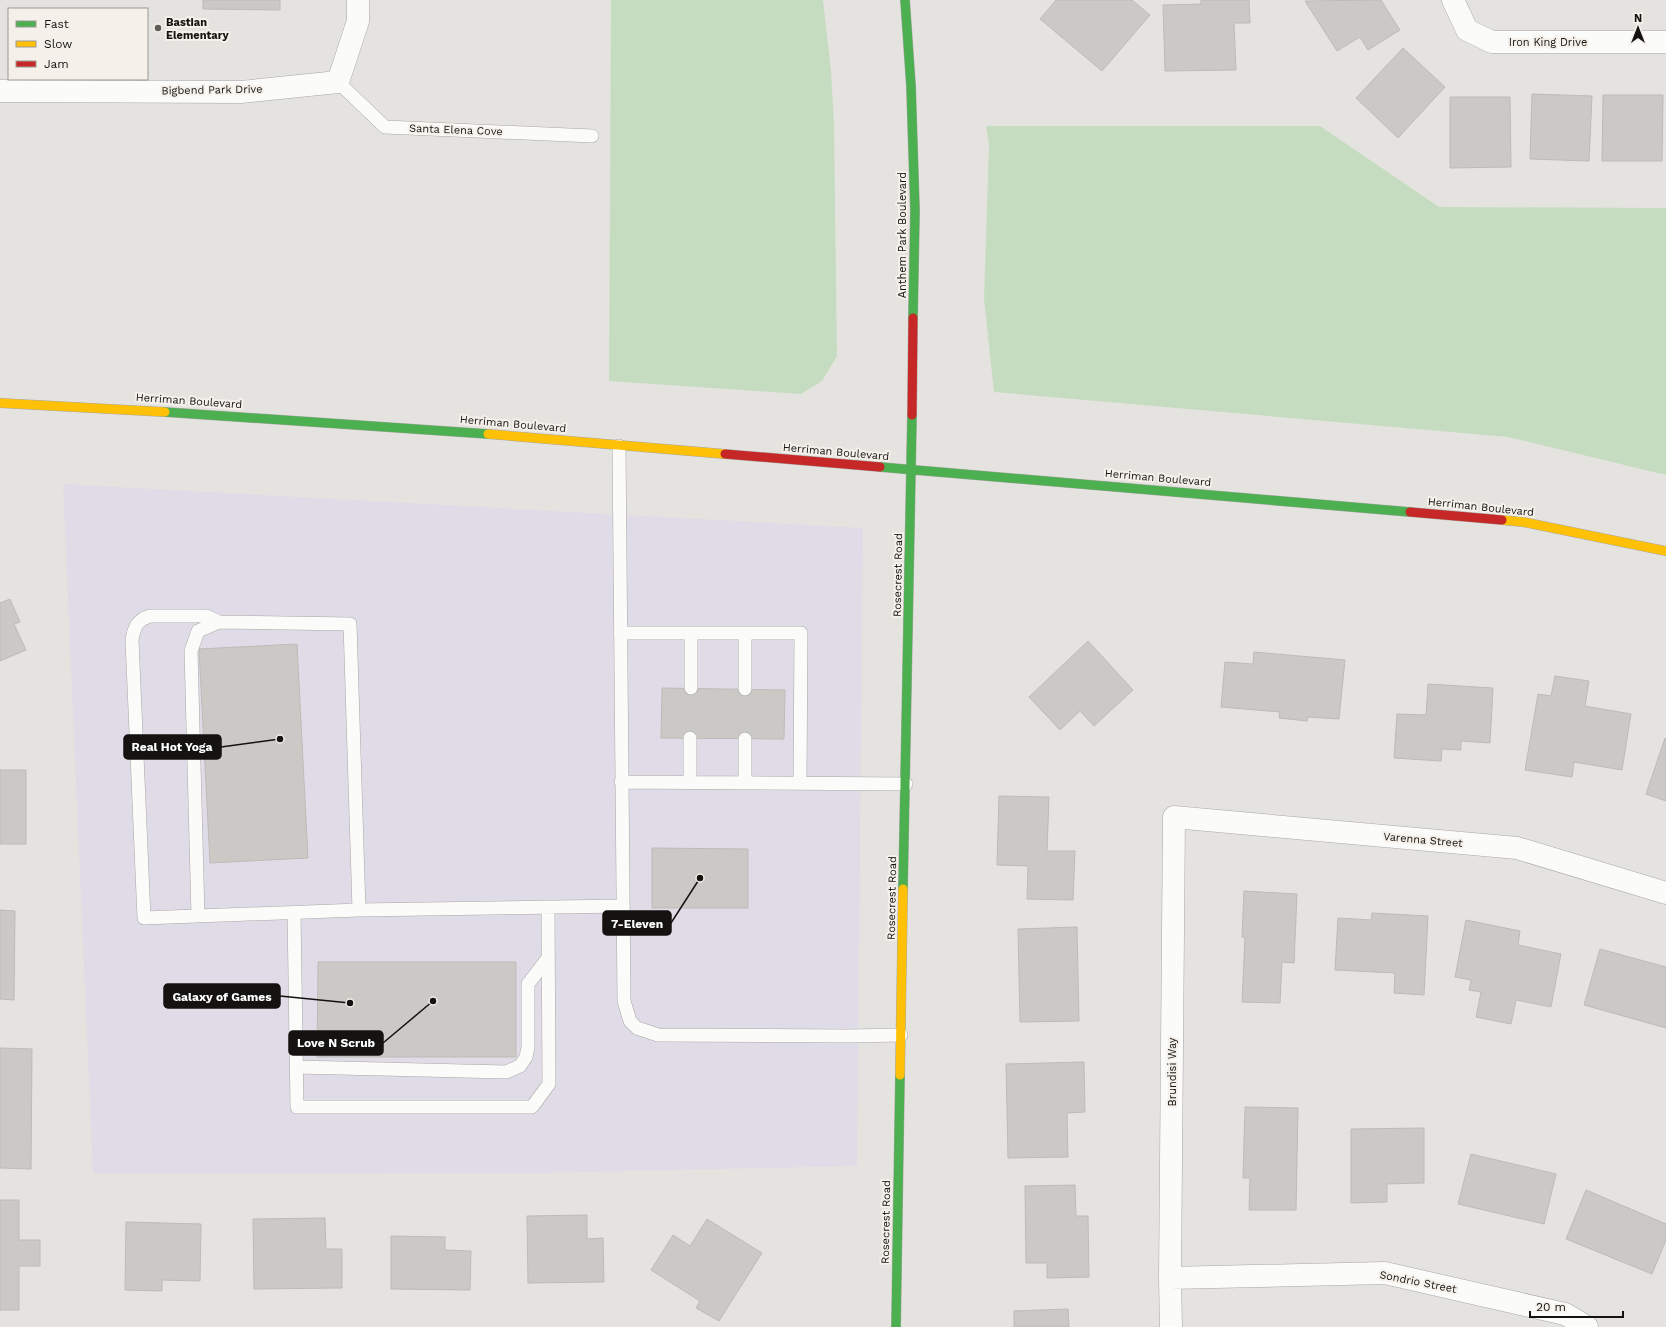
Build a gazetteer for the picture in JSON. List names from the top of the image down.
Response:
{
  "streets": {
    "main road": ["Anthem Park Boulevard", "Herriman Boulevard", "Rosecrest Road"],
    "street": [
      "Iron King Drive",
      "Bigbend Park Drive",
      "Varenna Street",
      "Brundisi Way",
      "Sondrio Street"
    ],
    "lane": ["Santa Elena Cove"]
  },
  "crossings": [
    ["Bigbend Park Drive", "Santa Elena Cove"],
    ["Anthem Park Boulevard", "Herriman Boulevard"],
    ["Anthem Park Boulevard", "Rosecrest Road"],
    ["Herriman Boulevard", "Rosecrest Road"],
    ["Varenna Street", "Brundisi Way"],
    ["Brundisi Way", "Sondrio Street"]
  ],
  "places": [
    "Bastian Elementary",
    "Real Hot Yoga",
    "7-Eleven",
    "Love N Scrub",
    "Galaxy of Games"
  ],
  "legend": ["Fast", "Slow", "Jam"],
  "scale_bar": "20 m",
  "north": "top"
}
